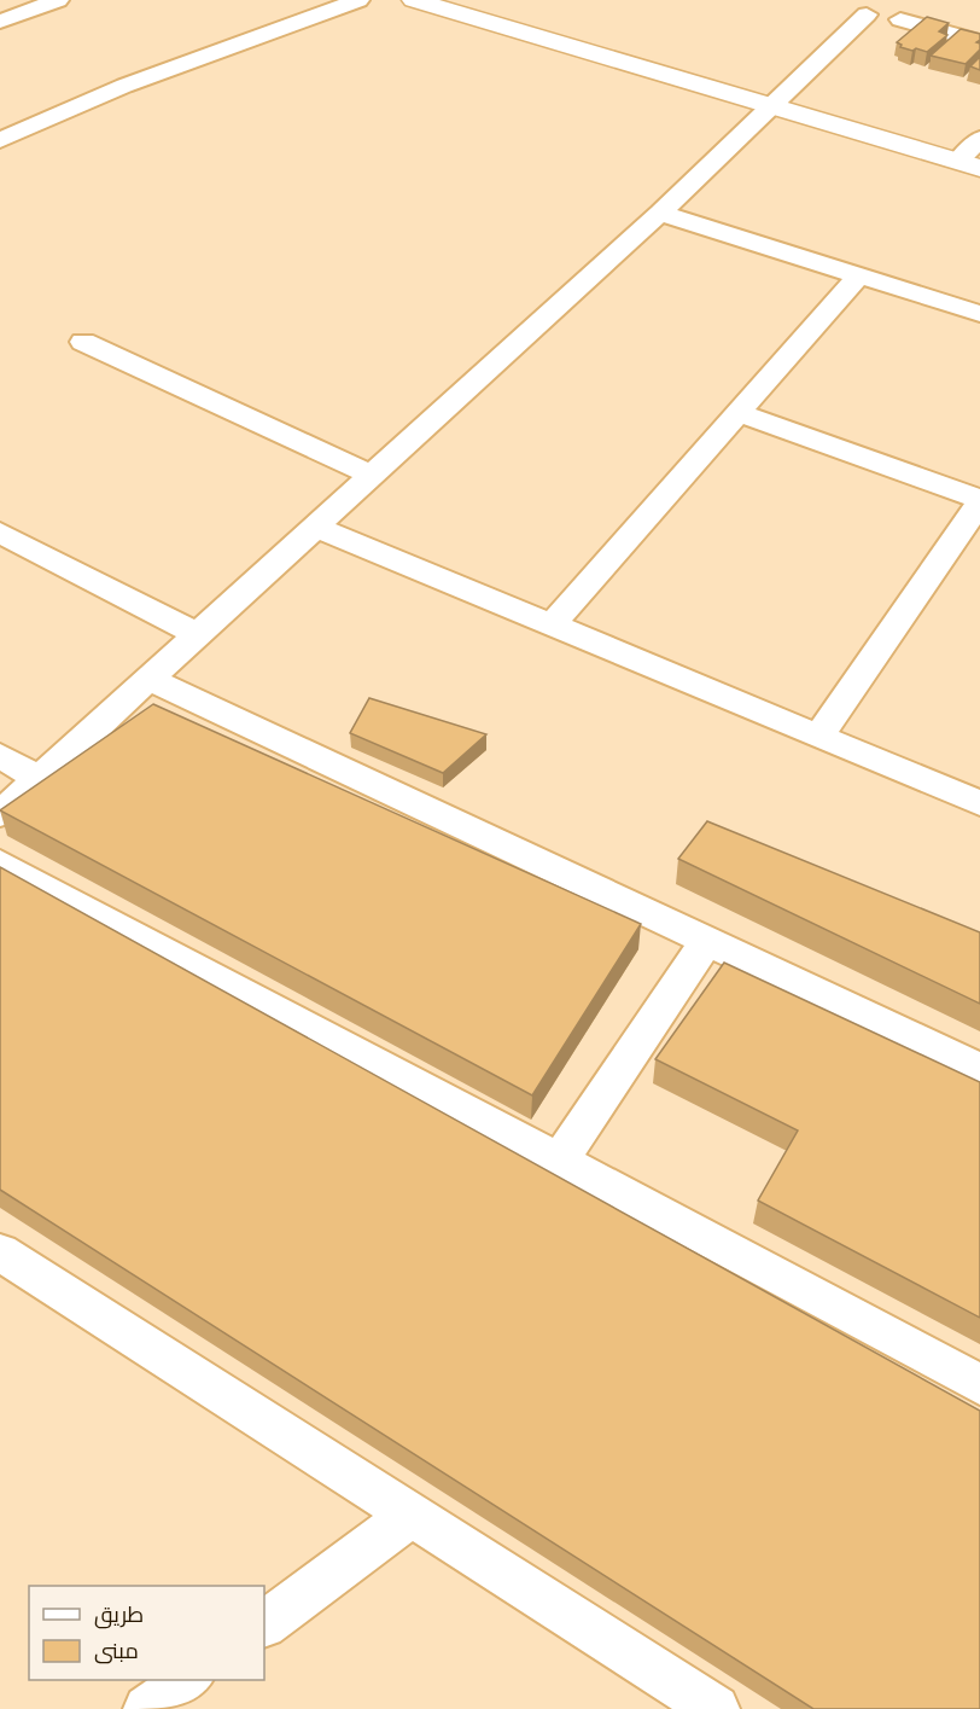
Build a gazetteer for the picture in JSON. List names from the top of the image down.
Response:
{
  "legend": ["طريق", "مبنى"]
}
